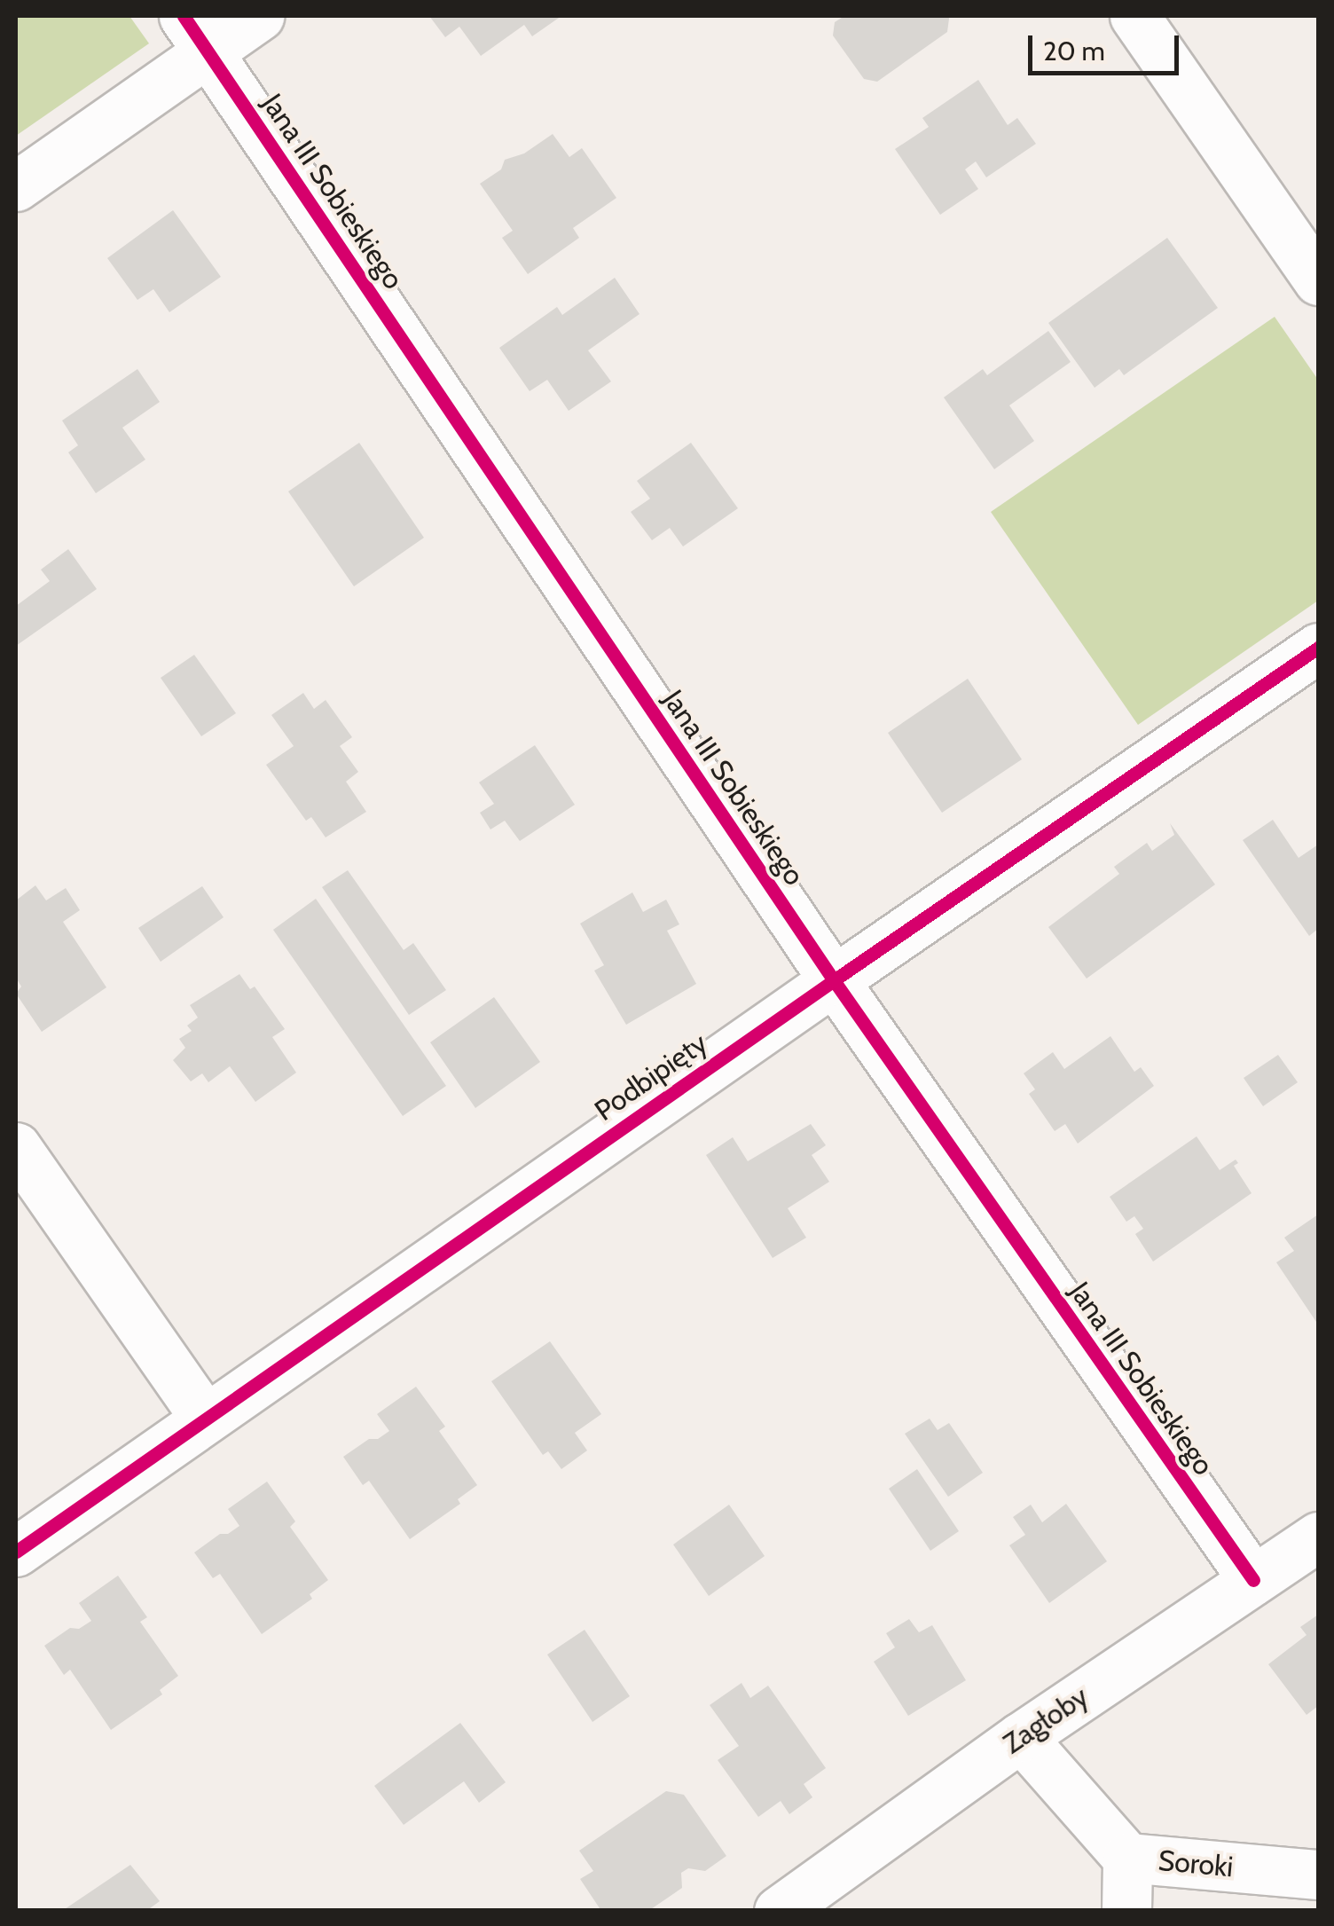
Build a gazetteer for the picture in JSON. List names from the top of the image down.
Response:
{
  "streets": {
    "street": [
      "Jana III Sobieskiego",
      "Podbipięty",
      "Zagłoby",
      "Soroki"
    ]
  },
  "crossings": [
    ["Jana III Sobieskiego", "Podbipięty"],
    ["Jana III Sobieskiego", "Zagłoby"],
    ["Zagłoby", "Soroki"]
  ],
  "scale_bar": "20 m"
}
